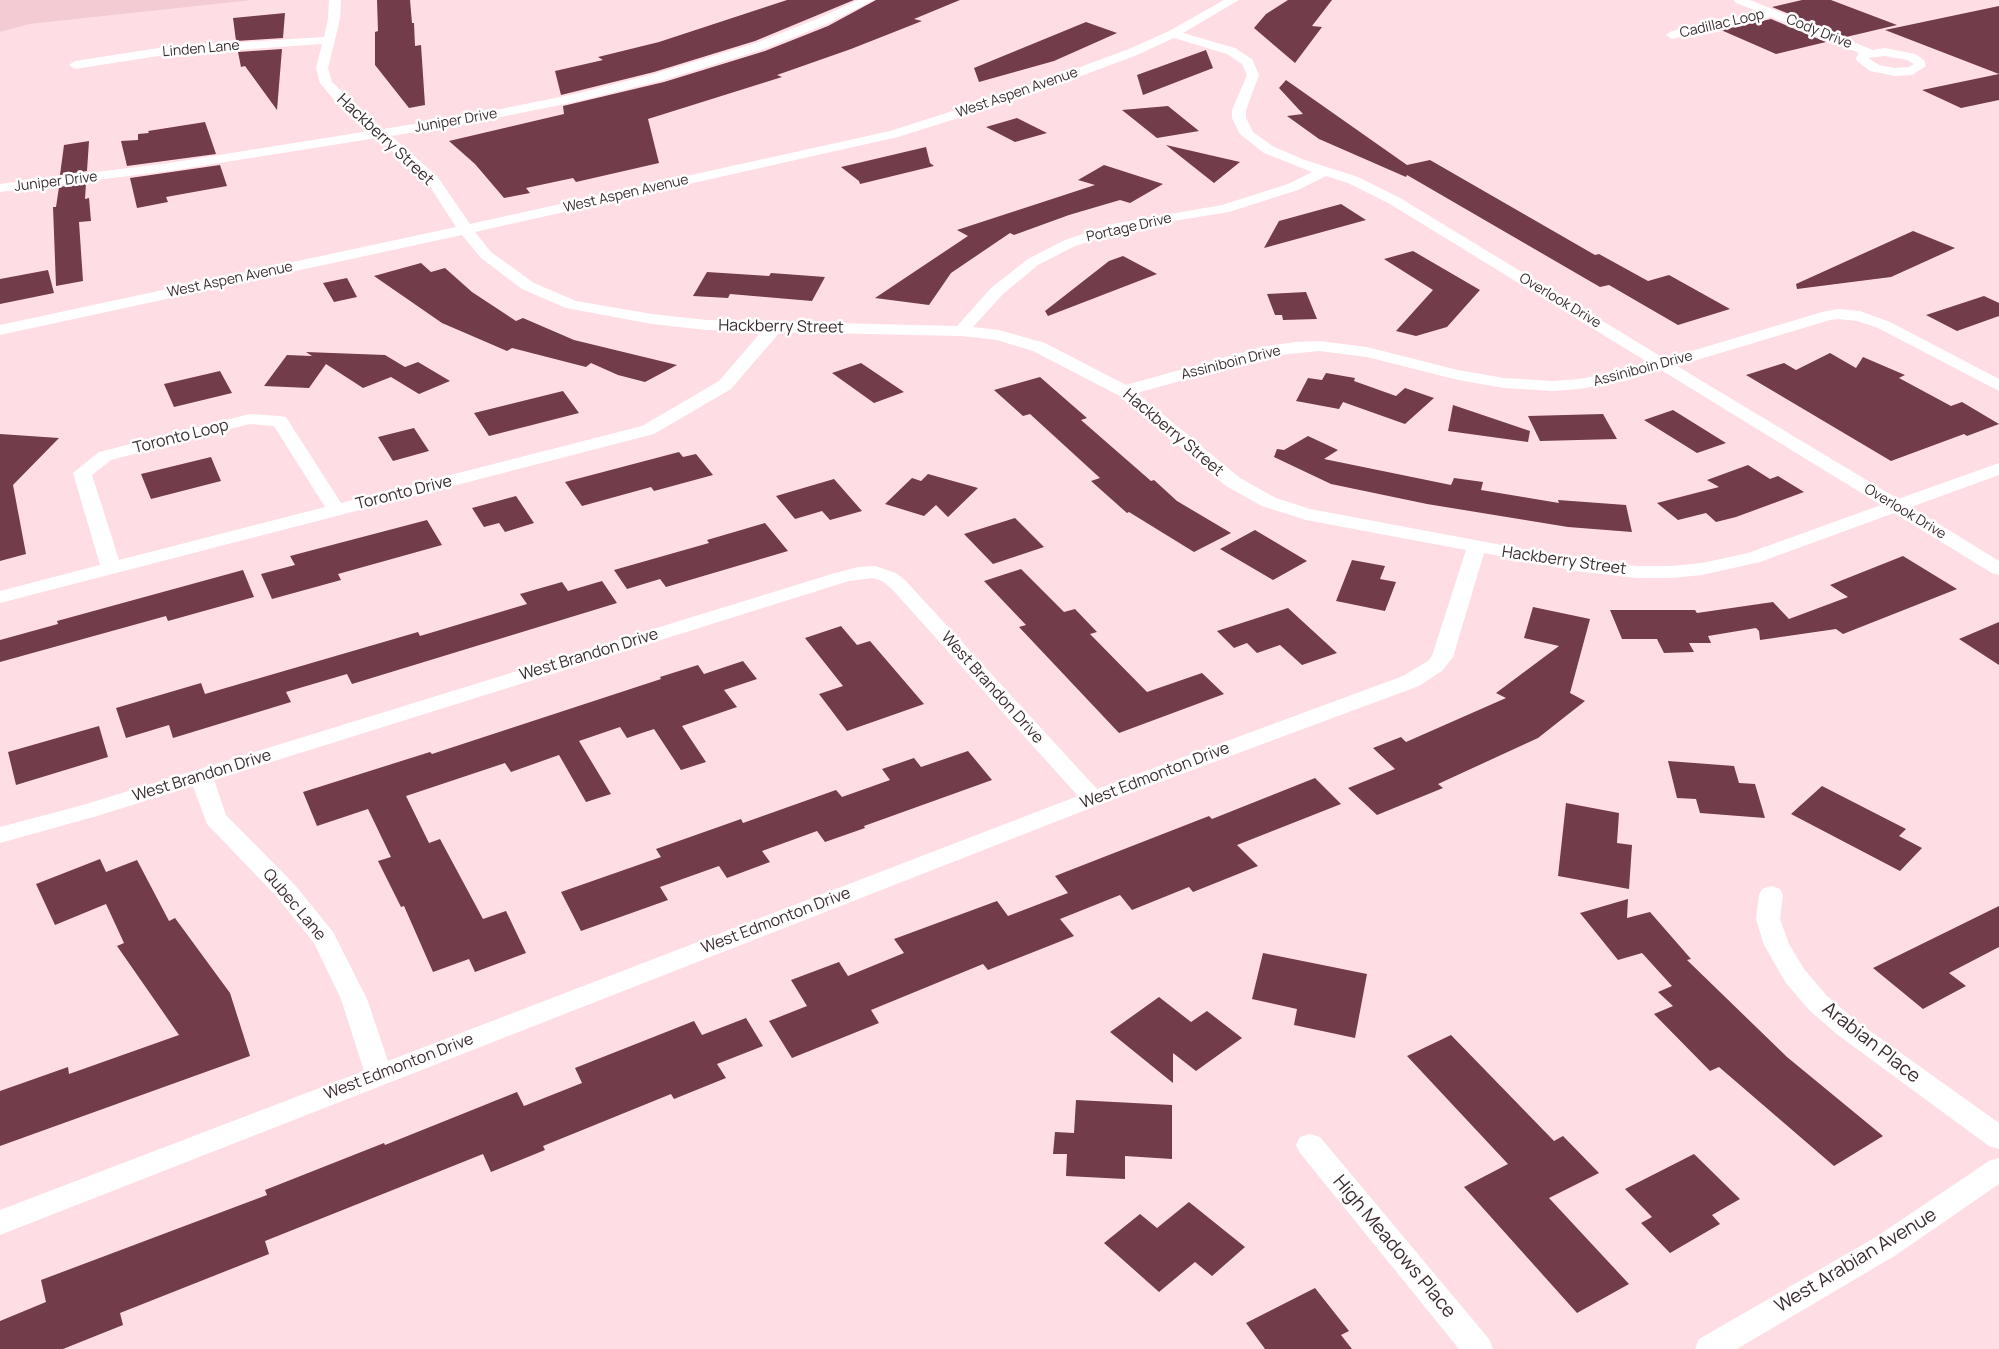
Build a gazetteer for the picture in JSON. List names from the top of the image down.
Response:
{
  "streets": {
    "street": [
      "Cadillac Loop",
      "Cody Drive",
      "Linden Lane",
      "West Aspen Avenue",
      "Juniper Drive",
      "Hackberry Street",
      "Portage Drive",
      "Overlook Drive",
      "Assiniboin Drive",
      "Toronto Loop",
      "Toronto Drive",
      "West Brandon Drive",
      "West Edmonton Drive",
      "Qubec Lane",
      "Arabian Place",
      "High Meadows Place",
      "West Arabian Avenue"
    ]
  },
  "crossings": [
    ["Cadillac Loop", "Cody Drive"],
    ["Linden Lane", "Hackberry Street"],
    ["West Aspen Avenue", "Hackberry Street"],
    ["West Aspen Avenue", "Overlook Drive"],
    ["Juniper Drive", "Hackberry Street"],
    ["Hackberry Street", "Portage Drive"],
    ["Hackberry Street", "Overlook Drive"],
    ["Hackberry Street", "Assiniboin Drive"],
    ["Hackberry Street", "Toronto Drive"],
    ["Hackberry Street", "West Edmonton Drive"],
    ["Portage Drive", "Overlook Drive"],
    ["Overlook Drive", "Assiniboin Drive"],
    ["Toronto Loop", "Toronto Drive"],
    ["West Brandon Drive", "West Edmonton Drive"],
    ["West Brandon Drive", "Qubec Lane"],
    ["West Edmonton Drive", "Qubec Lane"]
  ]
}
